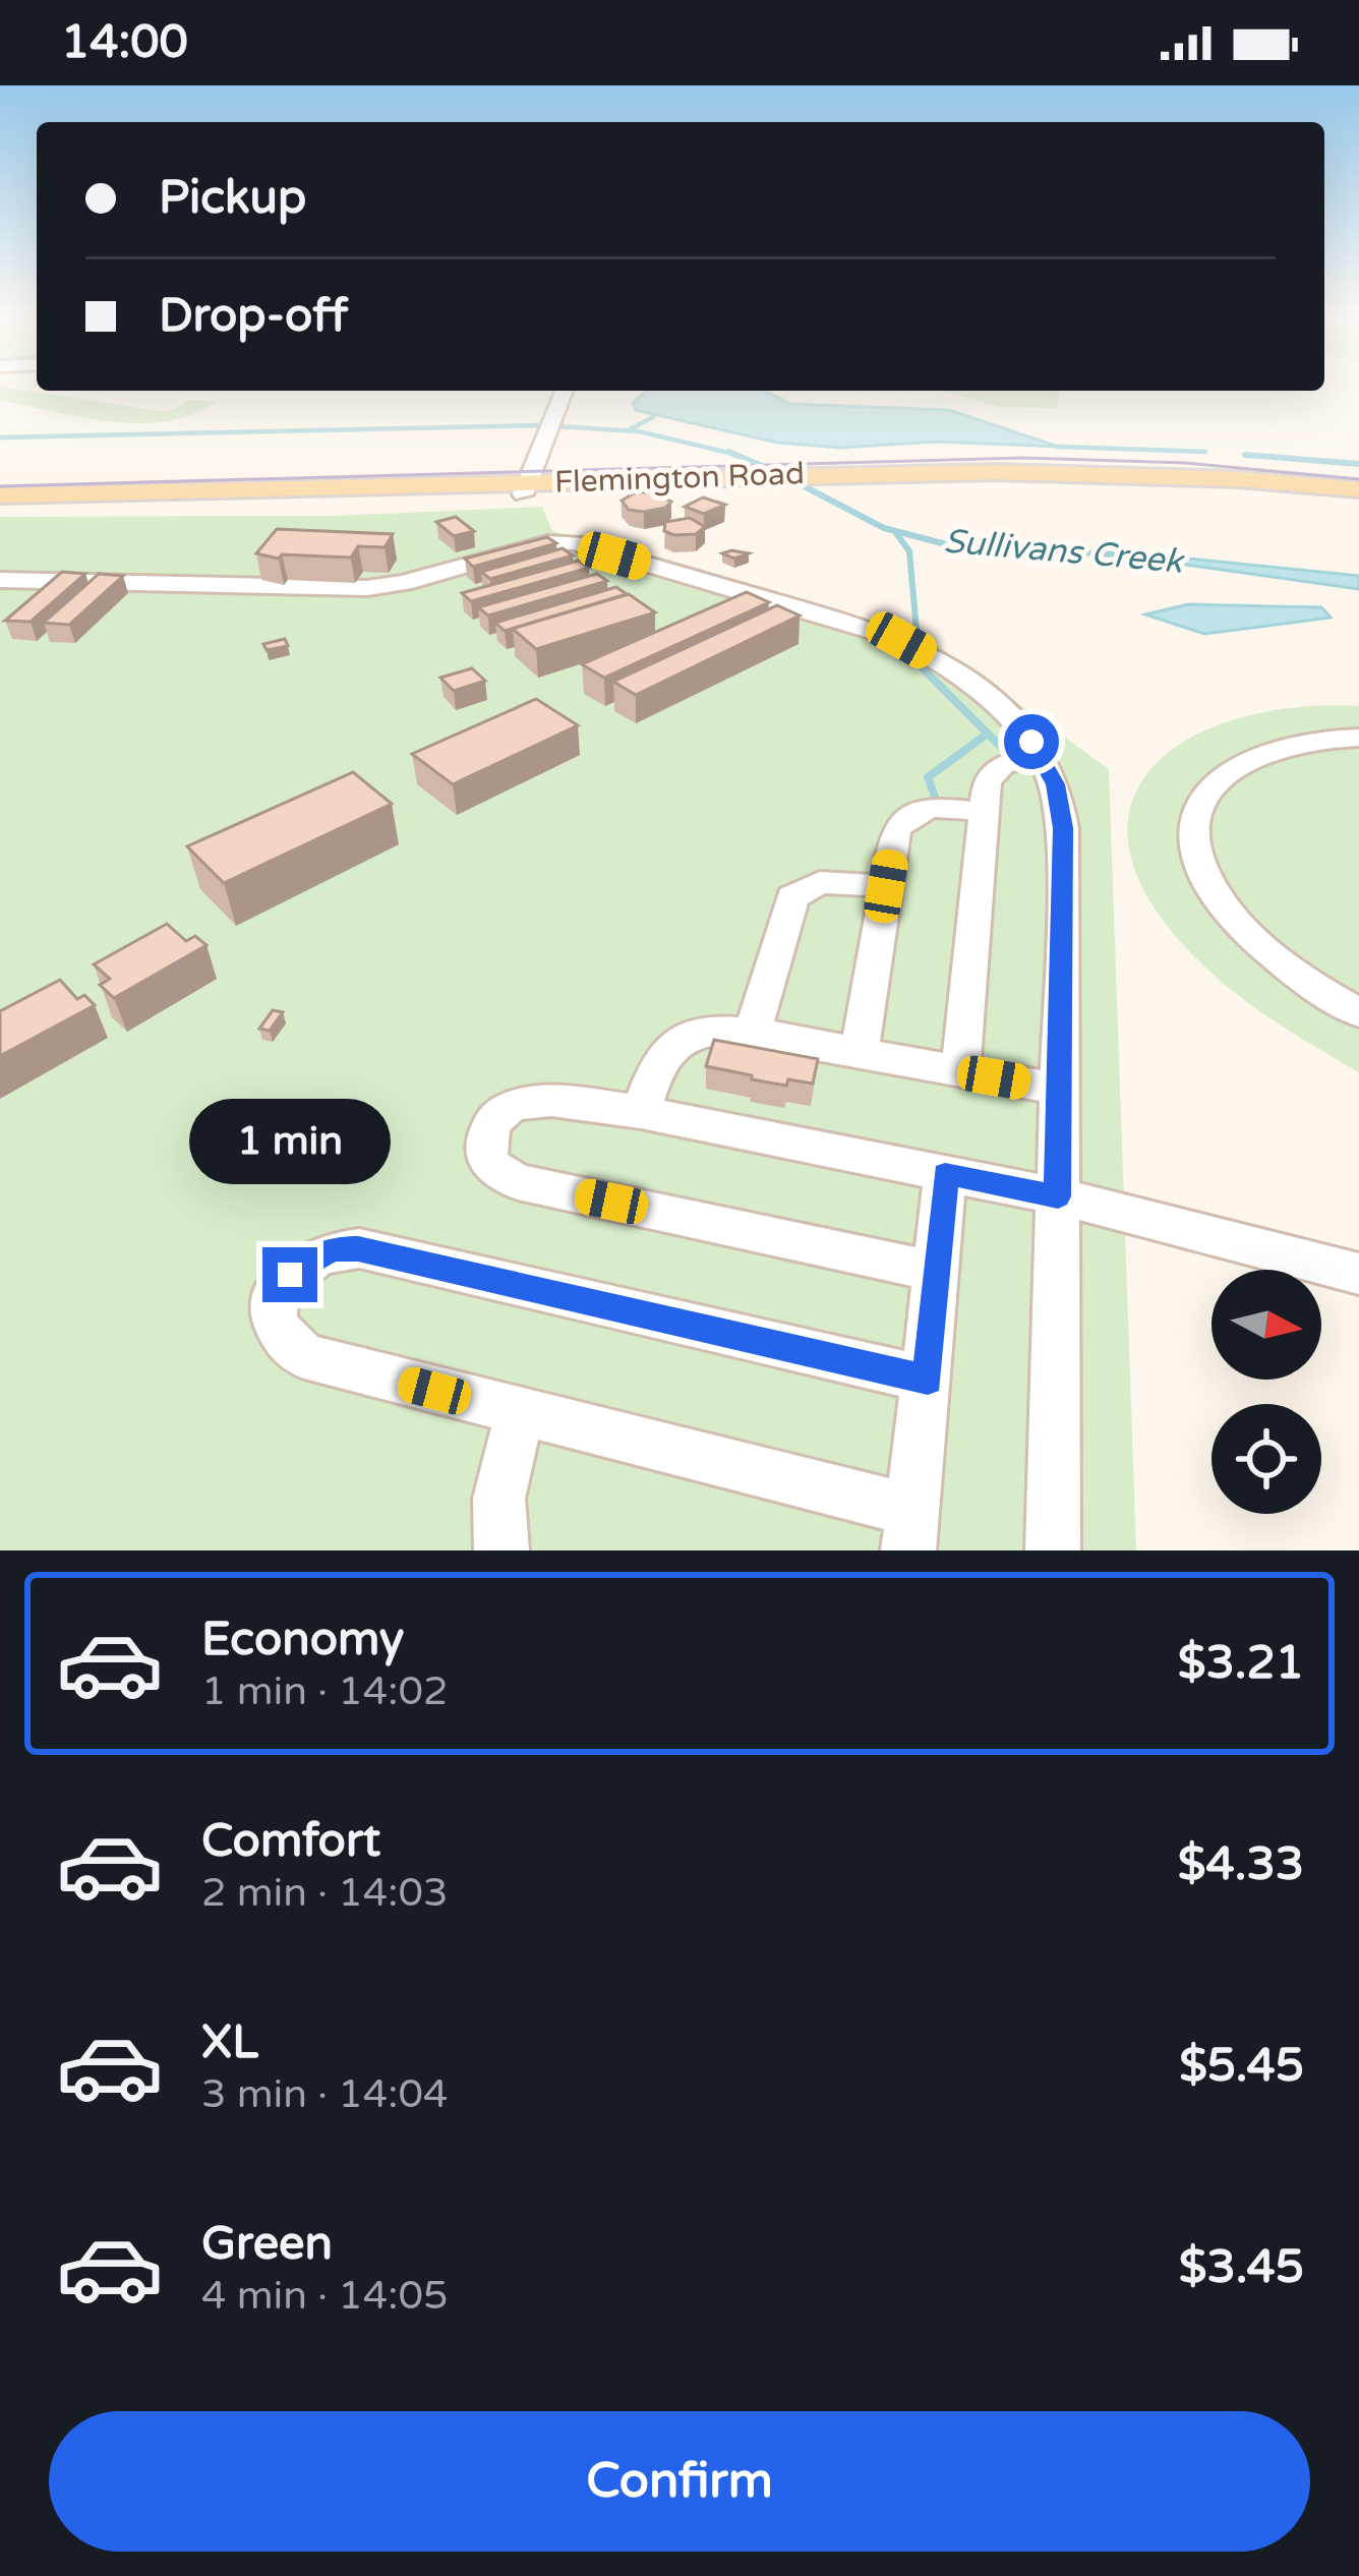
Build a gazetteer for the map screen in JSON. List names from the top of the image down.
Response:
{
  "streets": {
    "main road": ["Flemington Road"]
  },
  "water": ["Sullivans Creek"],
  "north": "right",
  "page": {
    "status": "14:00",
    "banner": ["Pickup", "Drop-off"],
    "bubble": "1 min",
    "list": [
      {
        "name": "Economy",
        "note": "1 min · 14:02",
        "value": "$3.21"
      },
      {
        "name": "Comfort",
        "note": "2 min · 14:03",
        "value": "$4.33"
      },
      {
        "name": "XL",
        "note": "3 min · 14:04",
        "value": "$5.45"
      },
      {
        "name": "Green",
        "note": "4 min · 14:05",
        "value": "$3.45"
      }
    ],
    "buttons": "Confirm"
  }
}
